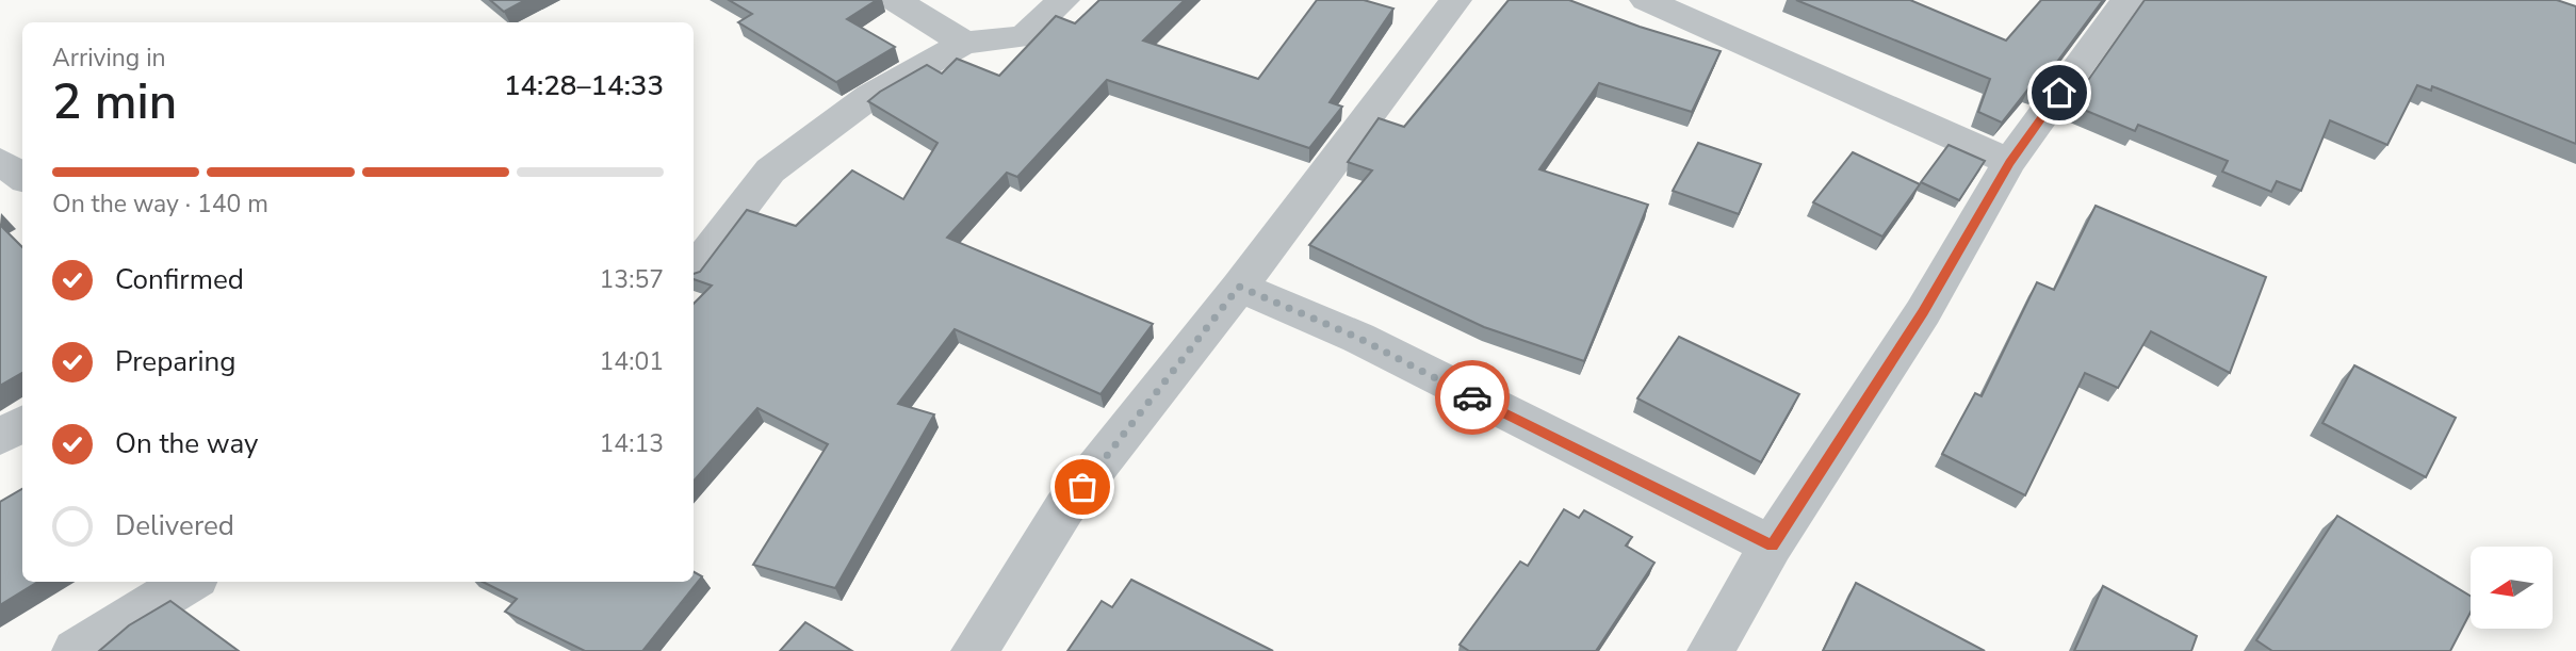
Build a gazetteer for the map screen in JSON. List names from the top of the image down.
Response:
{
  "north": "left",
  "page": {
    "heading": ["2 min", "Arriving in", "14:28–14:33"],
    "bar": "On the way · 140 m",
    "list": [
      ["Confirmed", "13:57"],
      ["Preparing", "14:01"],
      ["On the way", "14:13"],
      "Delivered"
    ]
  }
}
